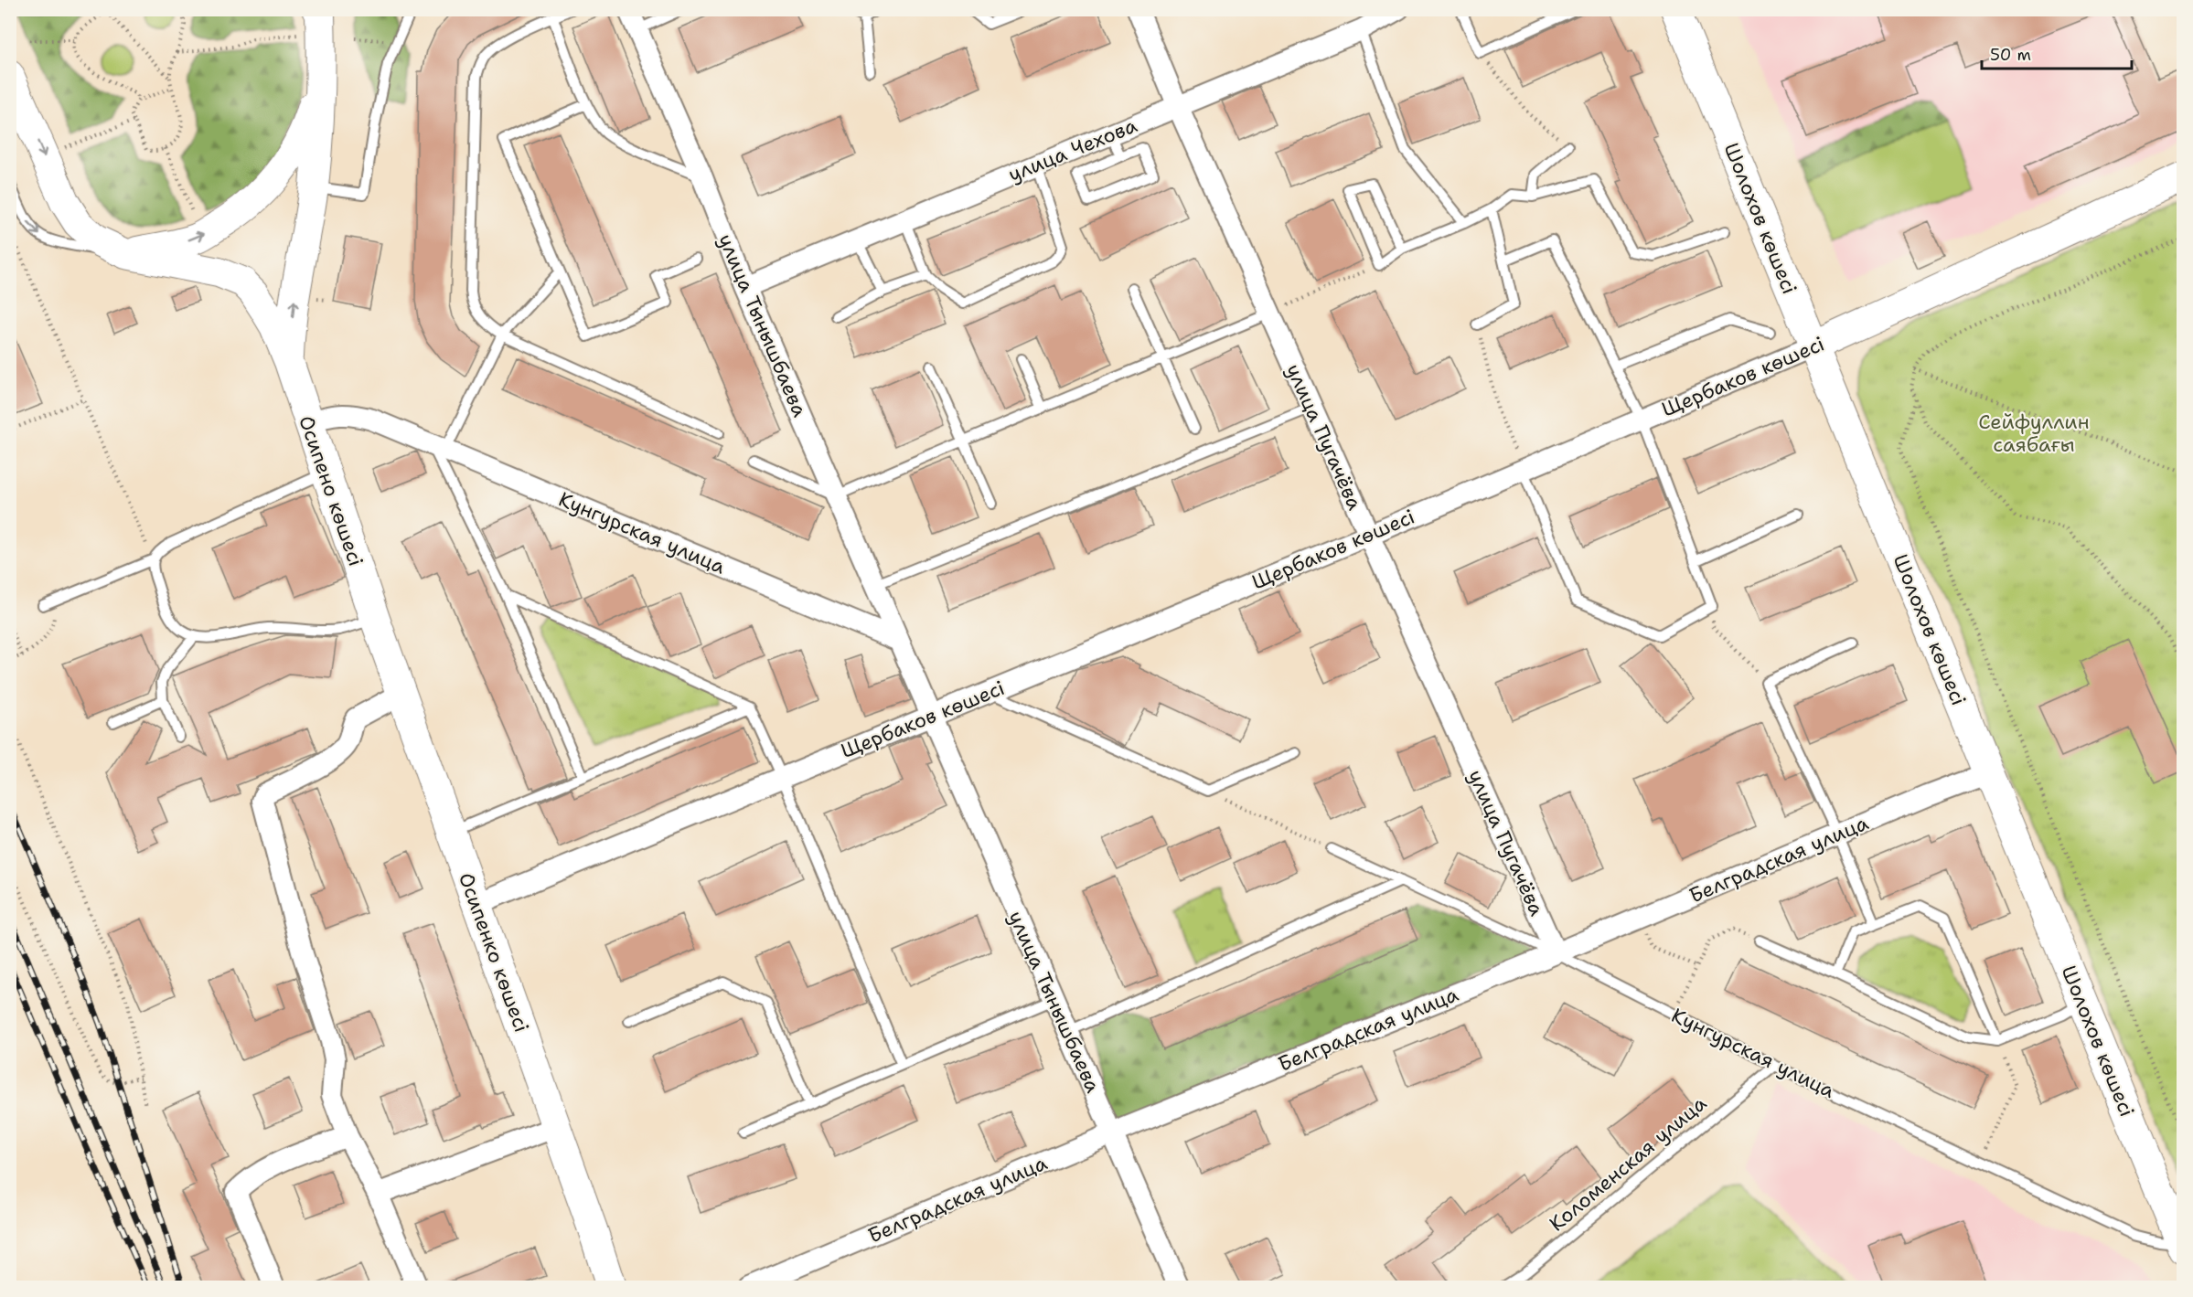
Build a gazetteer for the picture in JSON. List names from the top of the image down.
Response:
{
  "streets": {
    "main road": [
      "Шолохов көшесі",
      "Щербаков көшесі",
      "Осипено көшесі",
      "Осипенко көшесі"
    ],
    "street": [
      "улица Чехова",
      "улица Тынышбаева",
      "улица Пугачёва",
      "Кунгурская улица",
      "Белградская улица"
    ],
    "lane": ["Коломенская улица"]
  },
  "crossings": [
    ["улица Чехова", "улица Тынышбаева"],
    ["улица Чехова", "улица Пугачёва"],
    ["Шолохов көшесі", "Щербаков көшесі"],
    ["Шолохов көшесі", "Кунгурская улица"],
    ["Шолохов көшесі", "Белградская улица"],
    ["улица Тынышбаева", "Щербаков көшесі"],
    ["улица Тынышбаева", "Кунгурская улица"],
    ["улица Тынышбаева", "Белградская улица"],
    ["Щербаков көшесі", "улица Пугачёва"],
    ["Щербаков көшесі", "Осипенко көшесі"],
    ["улица Пугачёва", "Кунгурская улица"],
    ["улица Пугачёва", "Белградская улица"],
    ["Осипено көшесі", "Кунгурская улица"],
    ["Осипено көшесі", "Осипенко көшесі"],
    ["Кунгурская улица", "Белградская улица"],
    ["Кунгурская улица", "Коломенская улица"]
  ],
  "parks": ["Сейфуллин саябағы"],
  "scale_bar": "50 m"
}
